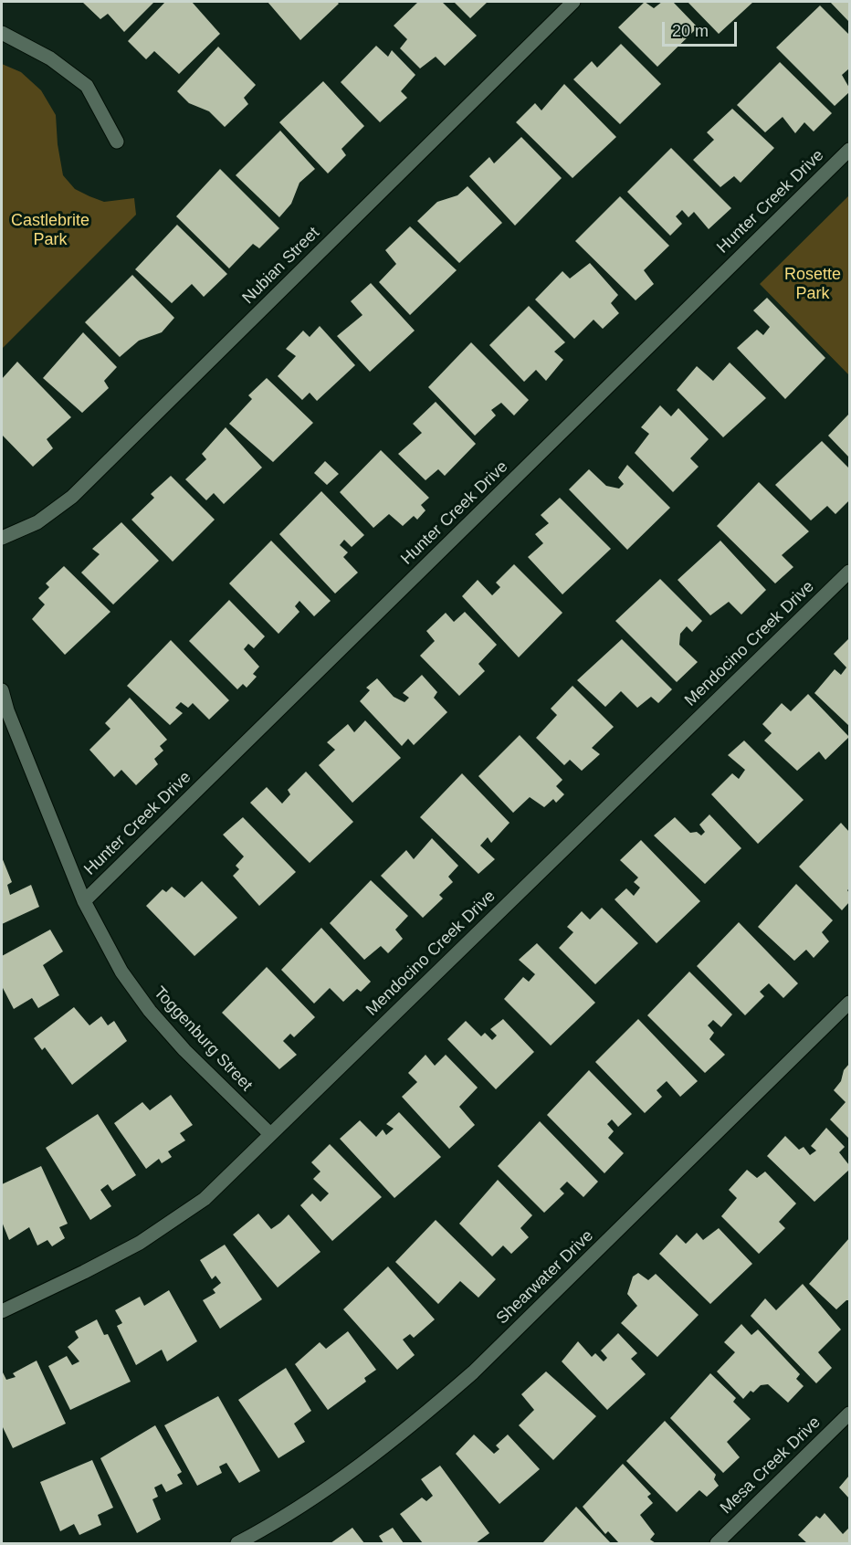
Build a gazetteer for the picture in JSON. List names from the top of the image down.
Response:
{
  "streets": {
    "street": [
      "Hunter Creek Drive",
      "Nubian Street",
      "Mendocino Creek Drive",
      "Toggenburg Street",
      "Shearwater Drive",
      "Mesa Creek Drive"
    ]
  },
  "crossings": [
    ["Hunter Creek Drive", "Toggenburg Street"],
    ["Mendocino Creek Drive", "Toggenburg Street"]
  ],
  "parks": ["Castlebrite Park", "Rosette Park"],
  "scale_bar": "20 m"
}
